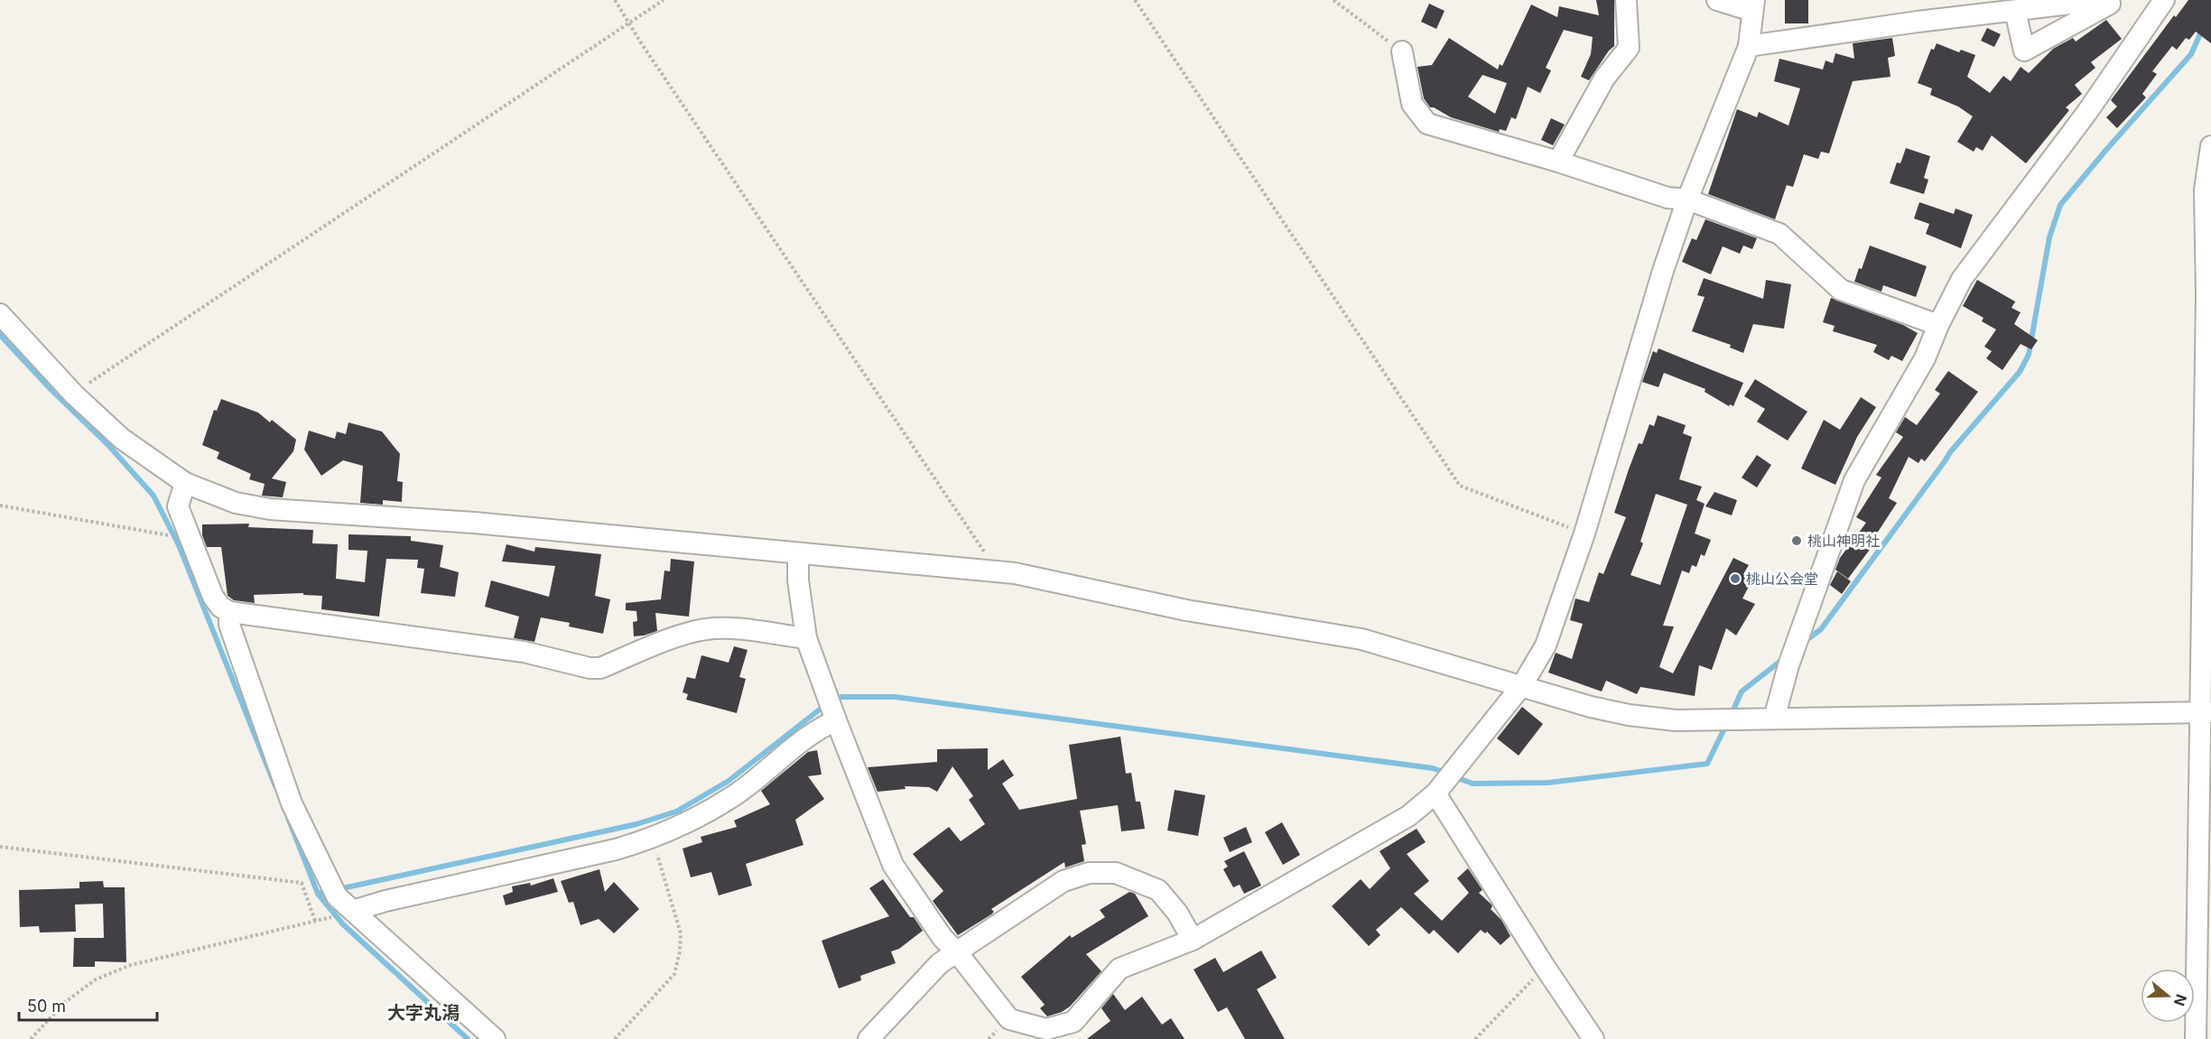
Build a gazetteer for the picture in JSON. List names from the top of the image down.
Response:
{
  "districts": ["大字丸潟"],
  "places": ["桃山神明社", "桃山公会堂"],
  "scale_bar": "50 m",
  "north": "right"
}
